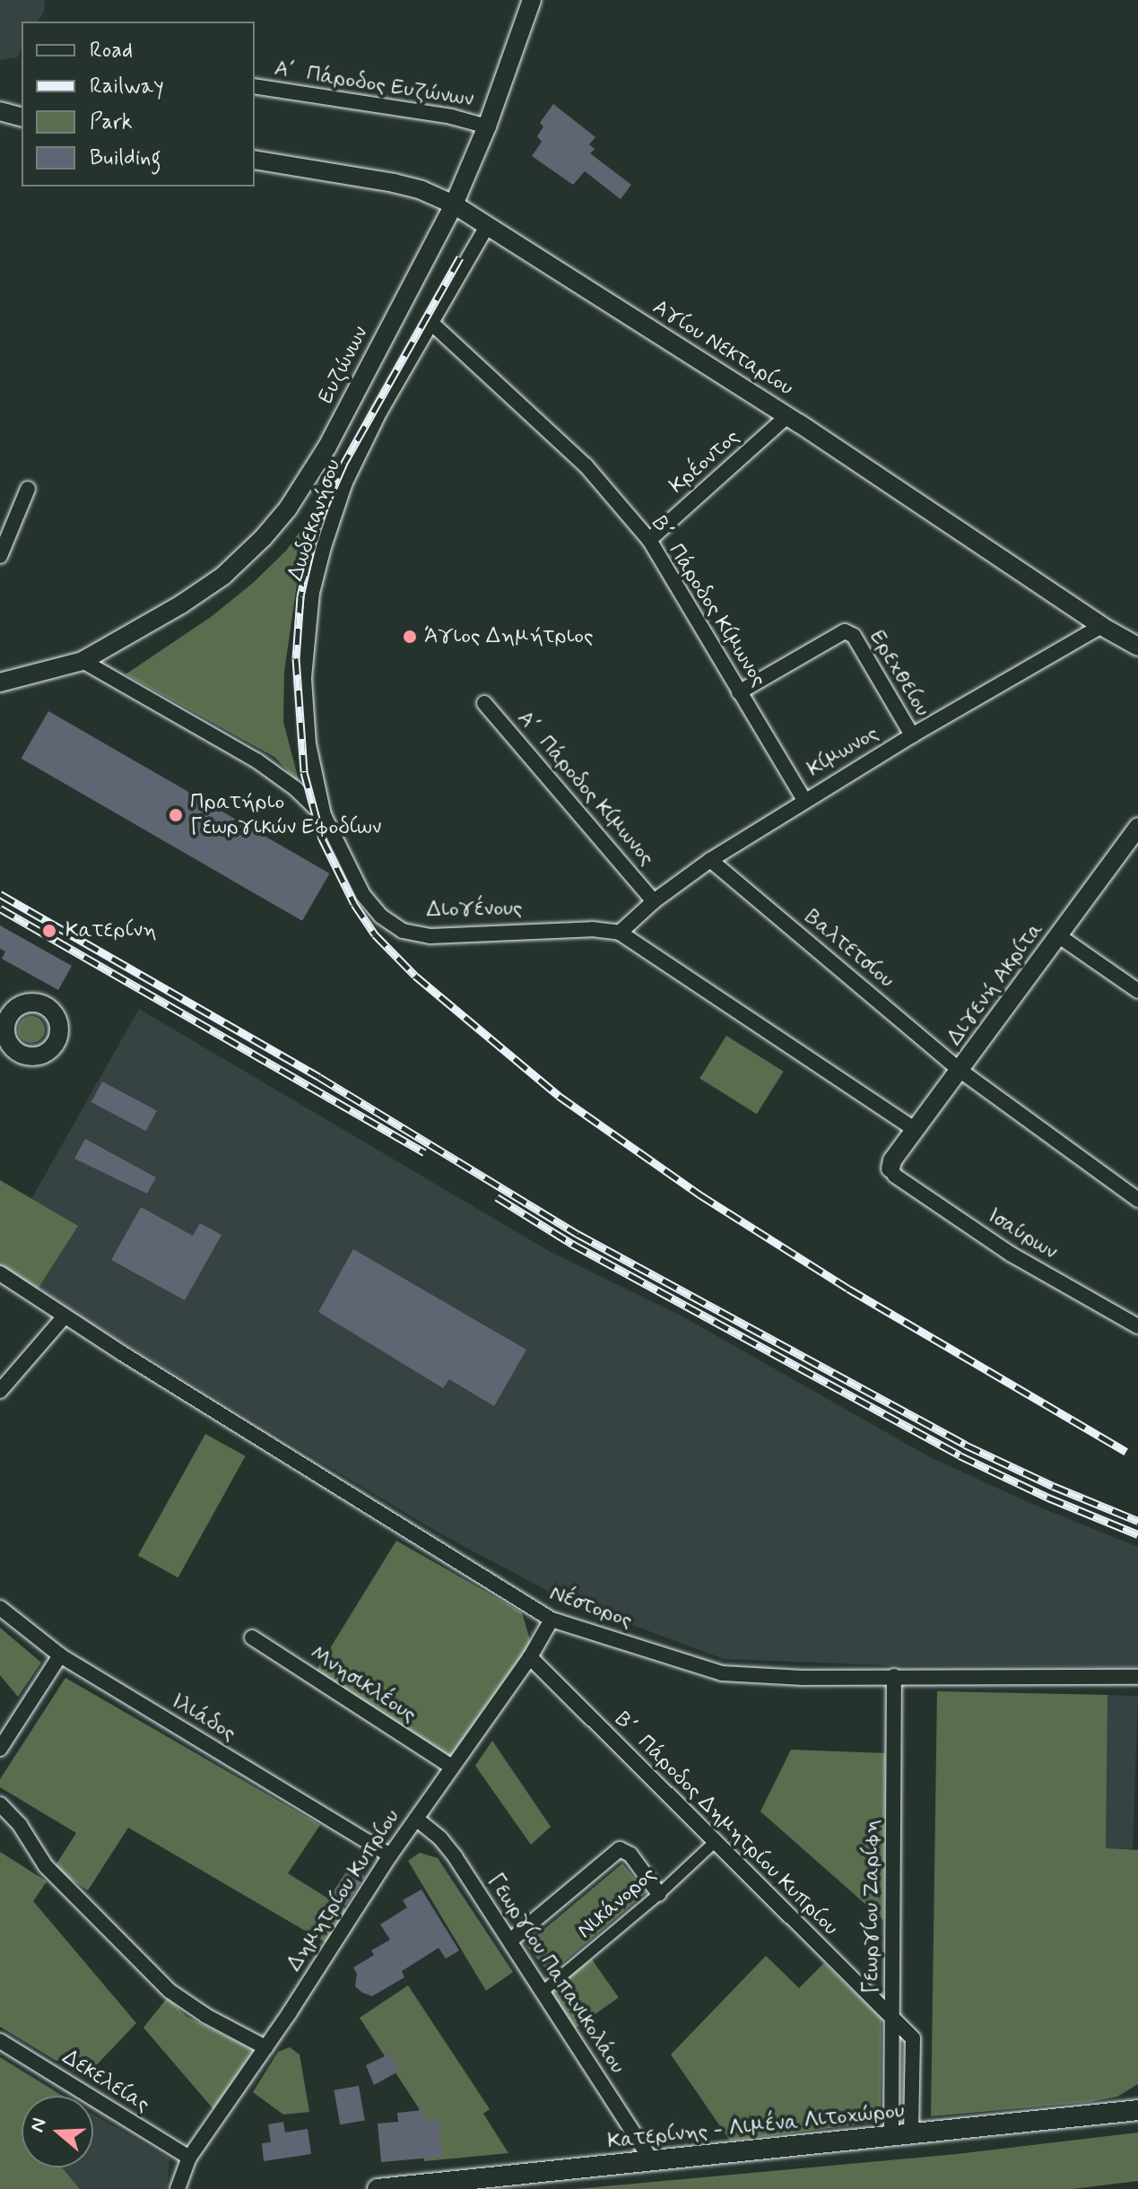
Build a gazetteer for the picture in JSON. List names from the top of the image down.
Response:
{
  "streets": {
    "main road": ["Κατερίνης - Λιμένα Λιτοχώρου"],
    "street": [
      "Α΄ Πάροδος Ευζώνων",
      "Αγίου Νεκταρίου",
      "Ευζώνων",
      "Κρέοντος",
      "Δωδεκανήσου",
      "Β΄ Πάροδος Κίμωνος",
      "Ερεχθείου",
      "Κίμωνος",
      "Α΄ Πάροδος Κίμωνος",
      "Διογένους",
      "Βαλτετσίου",
      "Διγενή Ακρίτα",
      "Ισαύρων",
      "Νέστορος",
      "Μνησικλέους",
      "Ιλιάδος",
      "Β΄ Πάροδος Δημητρίου Κυπρίου",
      "Δημητρίου Κυπρίου",
      "Νικάνορος",
      "Γεωργίου Ζαρίφη",
      "Γεωργίου Παπανικολάου",
      "Δεκελείας"
    ]
  },
  "crossings": [
    ["Α΄ Πάροδος Ευζώνων", "Ευζώνων"],
    ["Αγίου Νεκταρίου", "Ευζώνων"],
    ["Αγίου Νεκταρίου", "Κρέοντος"],
    ["Αγίου Νεκταρίου", "Δωδεκανήσου"],
    ["Αγίου Νεκταρίου", "Κίμωνος"],
    ["Ευζώνων", "Διογένους"],
    ["Κρέοντος", "Β΄ Πάροδος Κίμωνος"],
    ["Δωδεκανήσου", "Β΄ Πάροδος Κίμωνος"],
    ["Δωδεκανήσου", "Διογένους"],
    ["Β΄ Πάροδος Κίμωνος", "Ερεχθείου"],
    ["Β΄ Πάροδος Κίμωνος", "Κίμωνος"],
    ["Ερεχθείου", "Κίμωνος"],
    ["Κίμωνος", "Α΄ Πάροδος Κίμωνος"],
    ["Κίμωνος", "Διογένους"],
    ["Κίμωνος", "Βαλτετσίου"],
    ["Διογένους", "Διγενή Ακρίτα"],
    ["Βαλτετσίου", "Διγενή Ακρίτα"],
    ["Διγενή Ακρίτα", "Ισαύρων"],
    ["Νέστορος", "Δημητρίου Κυπρίου"],
    ["Νέστορος", "Γεωργίου Ζαρίφη"],
    ["Μνησικλέους", "Δημητρίου Κυπρίου"],
    ["Ιλιάδος", "Δημητρίου Κυπρίου"],
    ["Β΄ Πάροδος Δημητρίου Κυπρίου", "Δημητρίου Κυπρίου"],
    ["Β΄ Πάροδος Δημητρίου Κυπρίου", "Νικάνορος"],
    ["Β΄ Πάροδος Δημητρίου Κυπρίου", "Γεωργίου Ζαρίφη"],
    ["Β΄ Πάροδος Δημητρίου Κυπρίου", "Κατερίνης - Λιμένα Λιτοχώρου"],
    ["Δημητρίου Κυπρίου", "Γεωργίου Παπανικολάου"],
    ["Δημητρίου Κυπρίου", "Δεκελείας"],
    ["Νικάνορος", "Γεωργίου Παπανικολάου"],
    ["Γεωργίου Ζαρίφη", "Κατερίνης - Λιμένα Λιτοχώρου"],
    ["Γεωργίου Παπανικολάου", "Κατερίνης - Λιμένα Λιτοχώρου"]
  ],
  "places": ["Άγιος Δημήτριος", "Πρατήριο Γεωργικών Εφοδίων", "Κατερίνη"],
  "legend": [
    "Road",
    "Railway",
    "Park",
    "Building"
  ],
  "north": "left"
}
